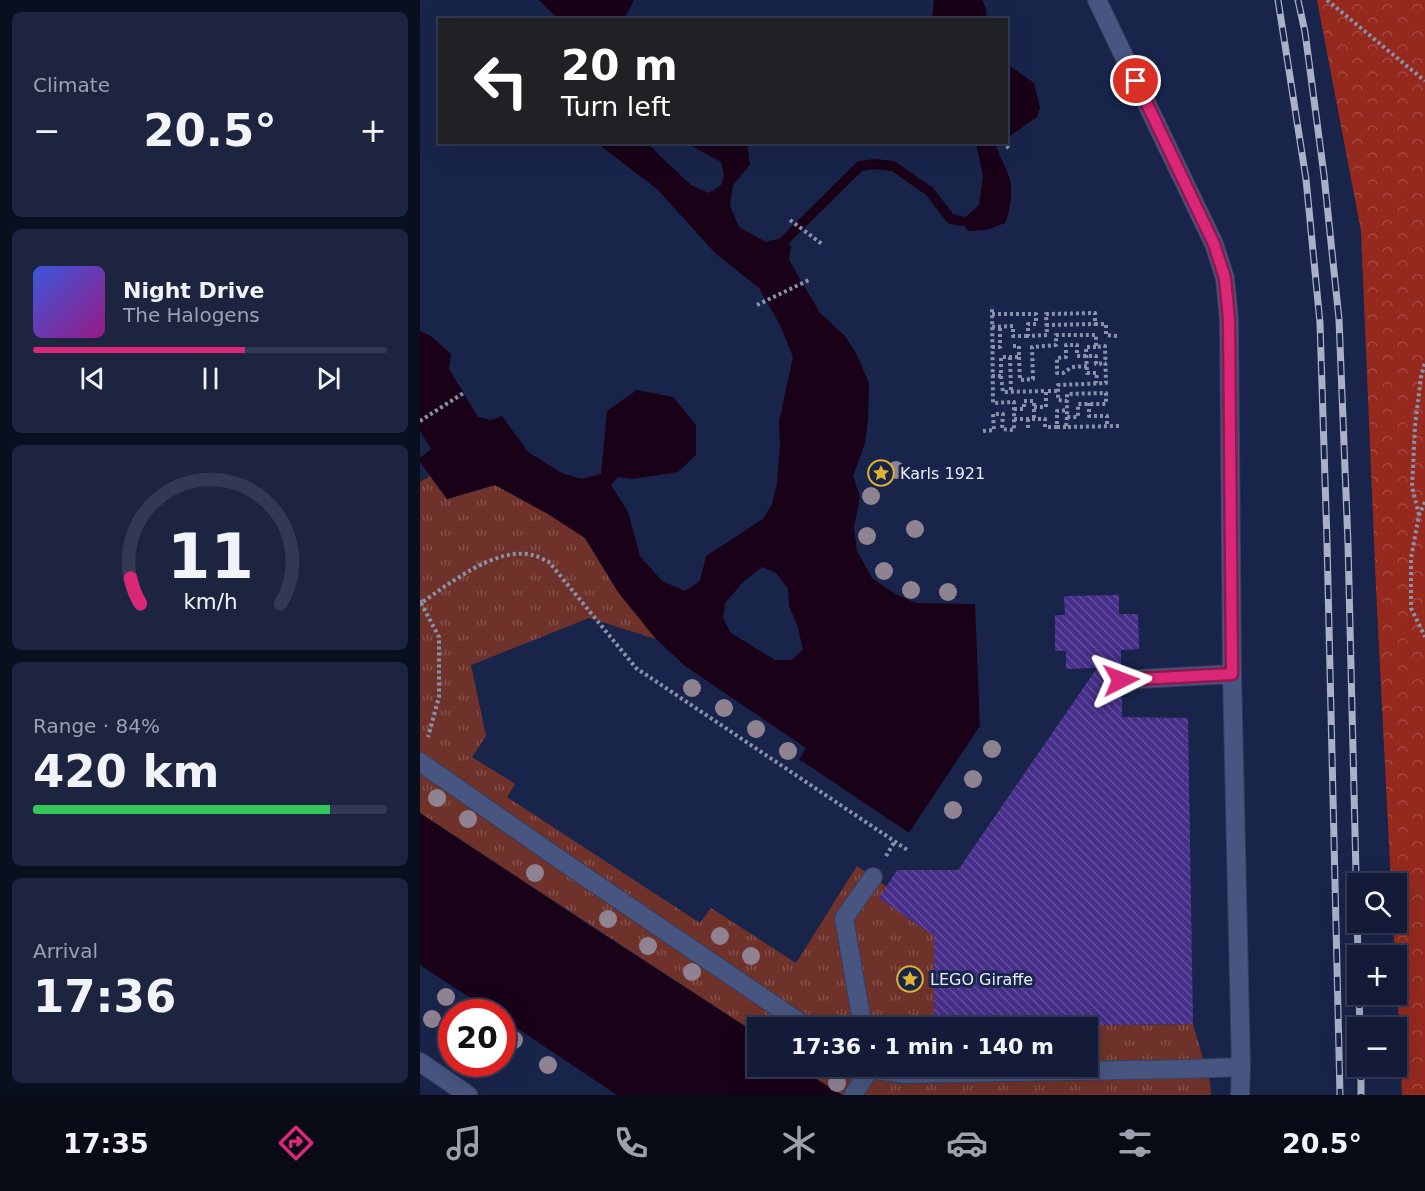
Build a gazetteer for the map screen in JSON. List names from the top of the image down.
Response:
{
  "places": {
    "place": ["Karls 1921", "LEGO Giraffe"]
  },
  "page": {
    "tile": [
      "Climate",
      ["Range · 84%", "420 km"],
      ["Arrival", "17:36"]
    ],
    "turn": ["20 m", "Turn left"],
    "heat": ["−", "20.5°", "+"],
    "song": ["Night Drive", "The Halogens"],
    "map_buttons": ["+", "−"],
    "limit": "20",
    "trip": "17:36 · 1 min · 140 m",
    "tabs": ["17:35", "20.5°"],
    "gauge": ["11", "km/h"]
  }
}
